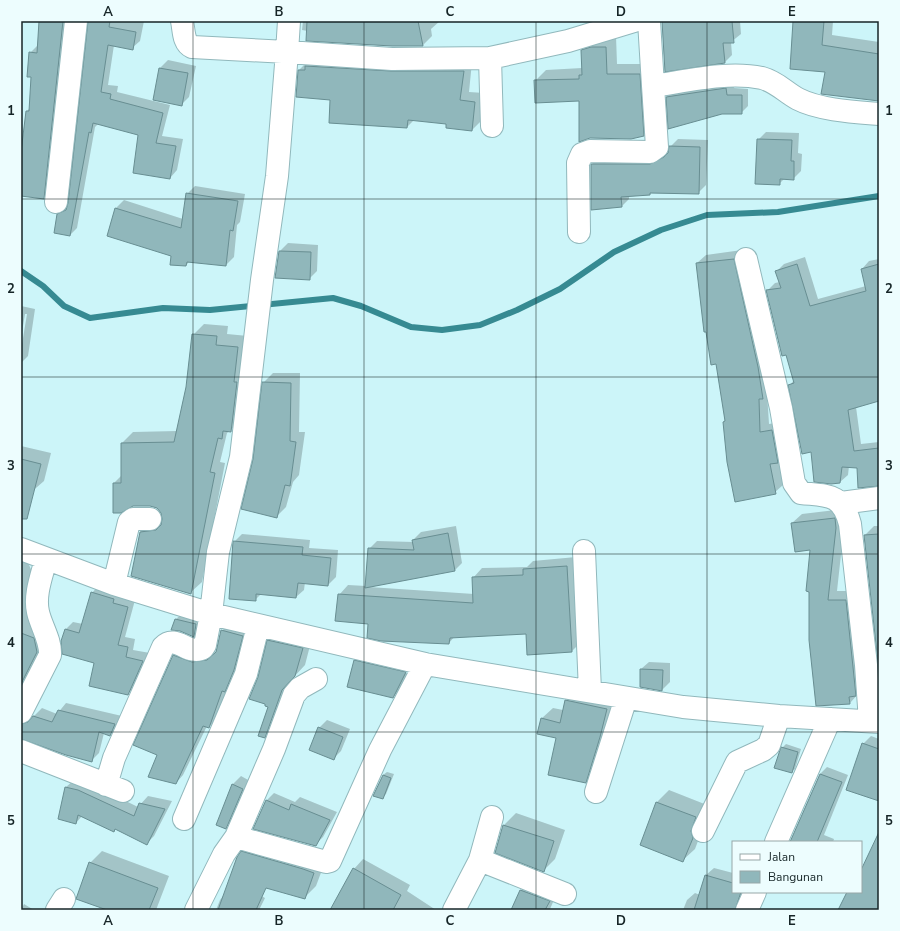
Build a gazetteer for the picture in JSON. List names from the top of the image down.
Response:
{
  "legend": ["Jalan", "Bangunan"],
  "grid": {
    "columns": [
      "A",
      "B",
      "C",
      "D",
      "E"
    ],
    "rows": [
      "1",
      "2",
      "3",
      "4",
      "5"
    ]
  }
}
